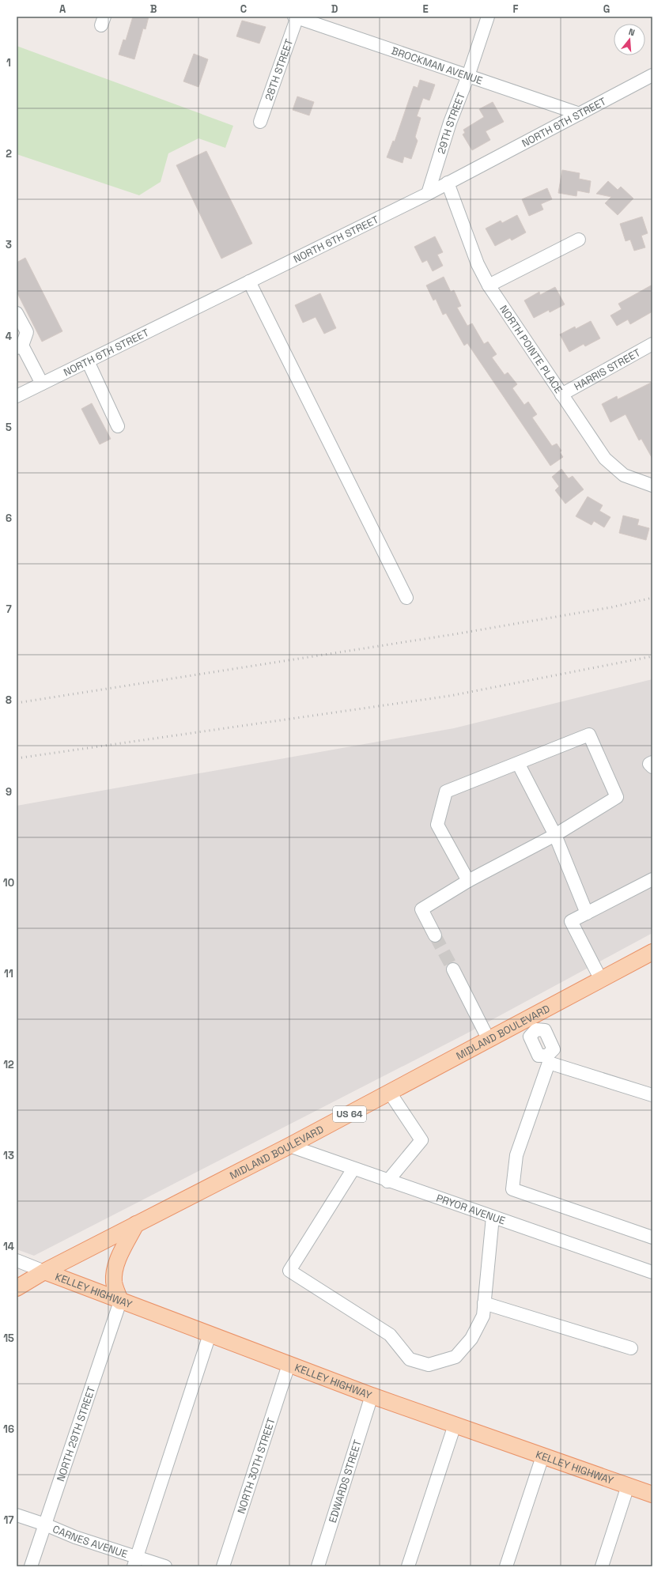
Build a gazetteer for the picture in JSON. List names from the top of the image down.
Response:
{
  "streets": {
    "main road": ["MIDLAND BOULEVARD", "US 64", "KELLEY HIGHWAY"],
    "street": [
      "BROCKMAN AVENUE",
      "28TH STREET",
      "NORTH 6TH STREET",
      "29TH STREET",
      "NORTH POINTE PLACE",
      "HARRIS STREET",
      "PRYOR AVENUE",
      "NORTH 29TH STREET",
      "NORTH 30TH STREET",
      "EDWARDS STREET",
      "CARNES AVENUE"
    ]
  },
  "crossings": [
    ["BROCKMAN AVENUE", "28TH STREET"],
    ["BROCKMAN AVENUE", "NORTH 6TH STREET"],
    ["BROCKMAN AVENUE", "29TH STREET"],
    ["NORTH 6TH STREET", "29TH STREET"],
    ["NORTH 6TH STREET", "NORTH POINTE PLACE"],
    ["NORTH POINTE PLACE", "HARRIS STREET"],
    ["MIDLAND BOULEVARD", "PRYOR AVENUE"],
    ["MIDLAND BOULEVARD", "KELLEY HIGHWAY"],
    ["KELLEY HIGHWAY", "NORTH 29TH STREET"],
    ["KELLEY HIGHWAY", "NORTH 30TH STREET"],
    ["KELLEY HIGHWAY", "EDWARDS STREET"],
    ["NORTH 29TH STREET", "CARNES AVENUE"]
  ],
  "north": "top",
  "grid": {
    "columns": [
      "A",
      "B",
      "C",
      "D",
      "E",
      "F",
      "G"
    ],
    "rows": [
      "1",
      "2",
      "3",
      "4",
      "5",
      "6",
      "7",
      "8",
      "9",
      "10",
      "11",
      "12",
      "13",
      "14",
      "15",
      "16",
      "17"
    ]
  }
}
